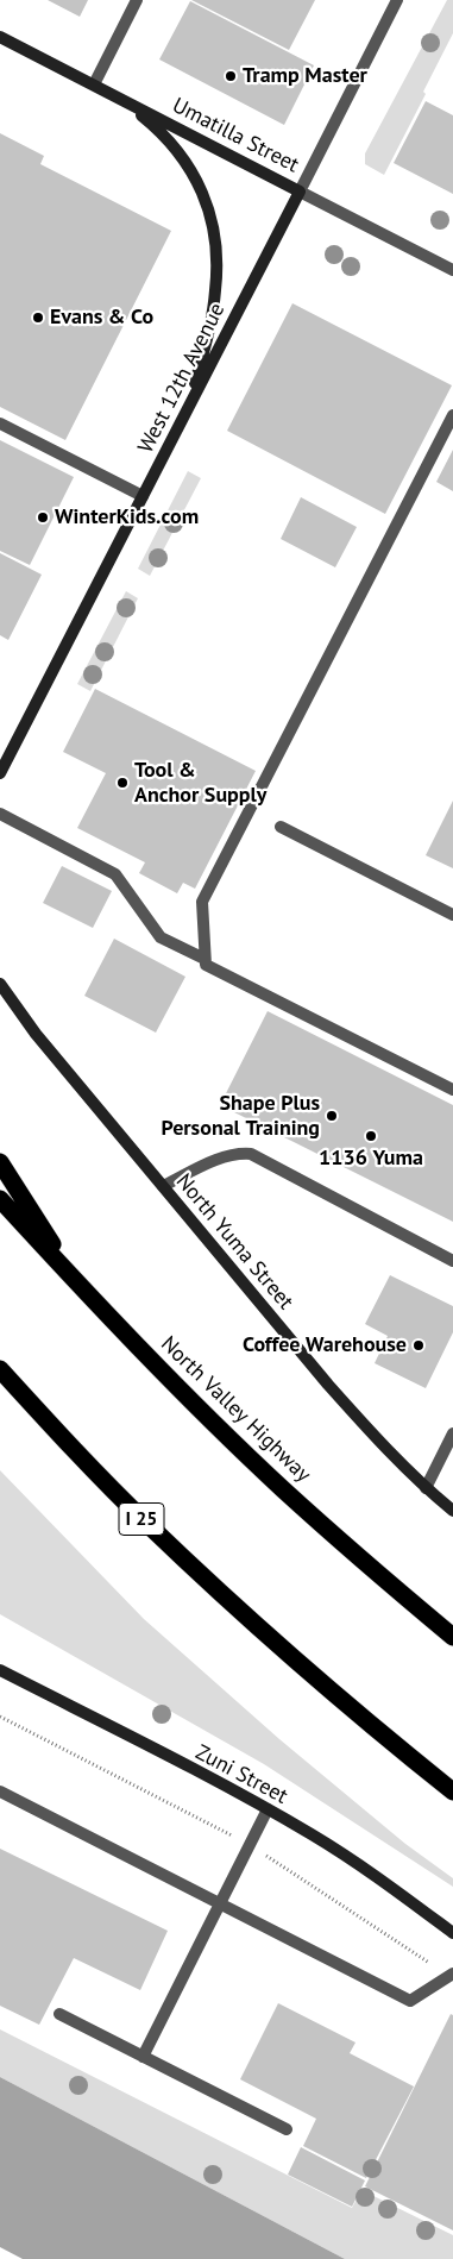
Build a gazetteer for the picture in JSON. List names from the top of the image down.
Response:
{
  "streets": {
    "highway": ["North Valley Highway", "I 25"],
    "street": [
      "Umatilla Street",
      "West 12th Avenue",
      "North Yuma Street",
      "Zuni Street"
    ]
  },
  "crossings": [
    ["Umatilla Street", "West 12th Avenue"]
  ],
  "places": [
    "Tramp Master",
    "Evans & Co",
    "WinterKids.com",
    "Tool & Anchor Supply",
    "Shape Plus Personal Training",
    "1136 Yuma",
    "Coffee Warehouse"
  ]
}
